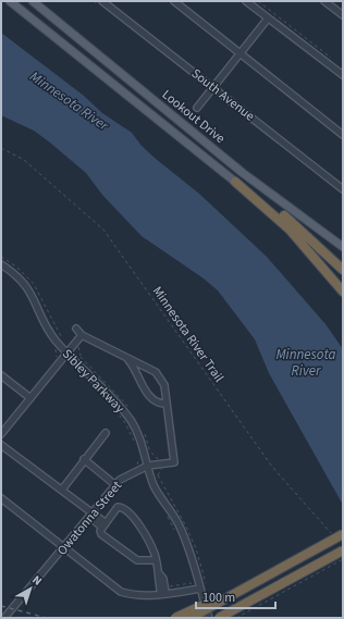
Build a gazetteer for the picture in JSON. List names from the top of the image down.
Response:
{
  "streets": {
    "main road": ["Lookout Drive"],
    "street": ["South Avenue", "Sibley Parkway", "Owatonna Street"],
    "path": ["Minnesota River Trail"]
  },
  "crossings": [
    ["Sibley Parkway", "Owatonna Street"]
  ],
  "water": ["Minnesota River"],
  "scale_bar": "100 m",
  "north": "top right"
}
